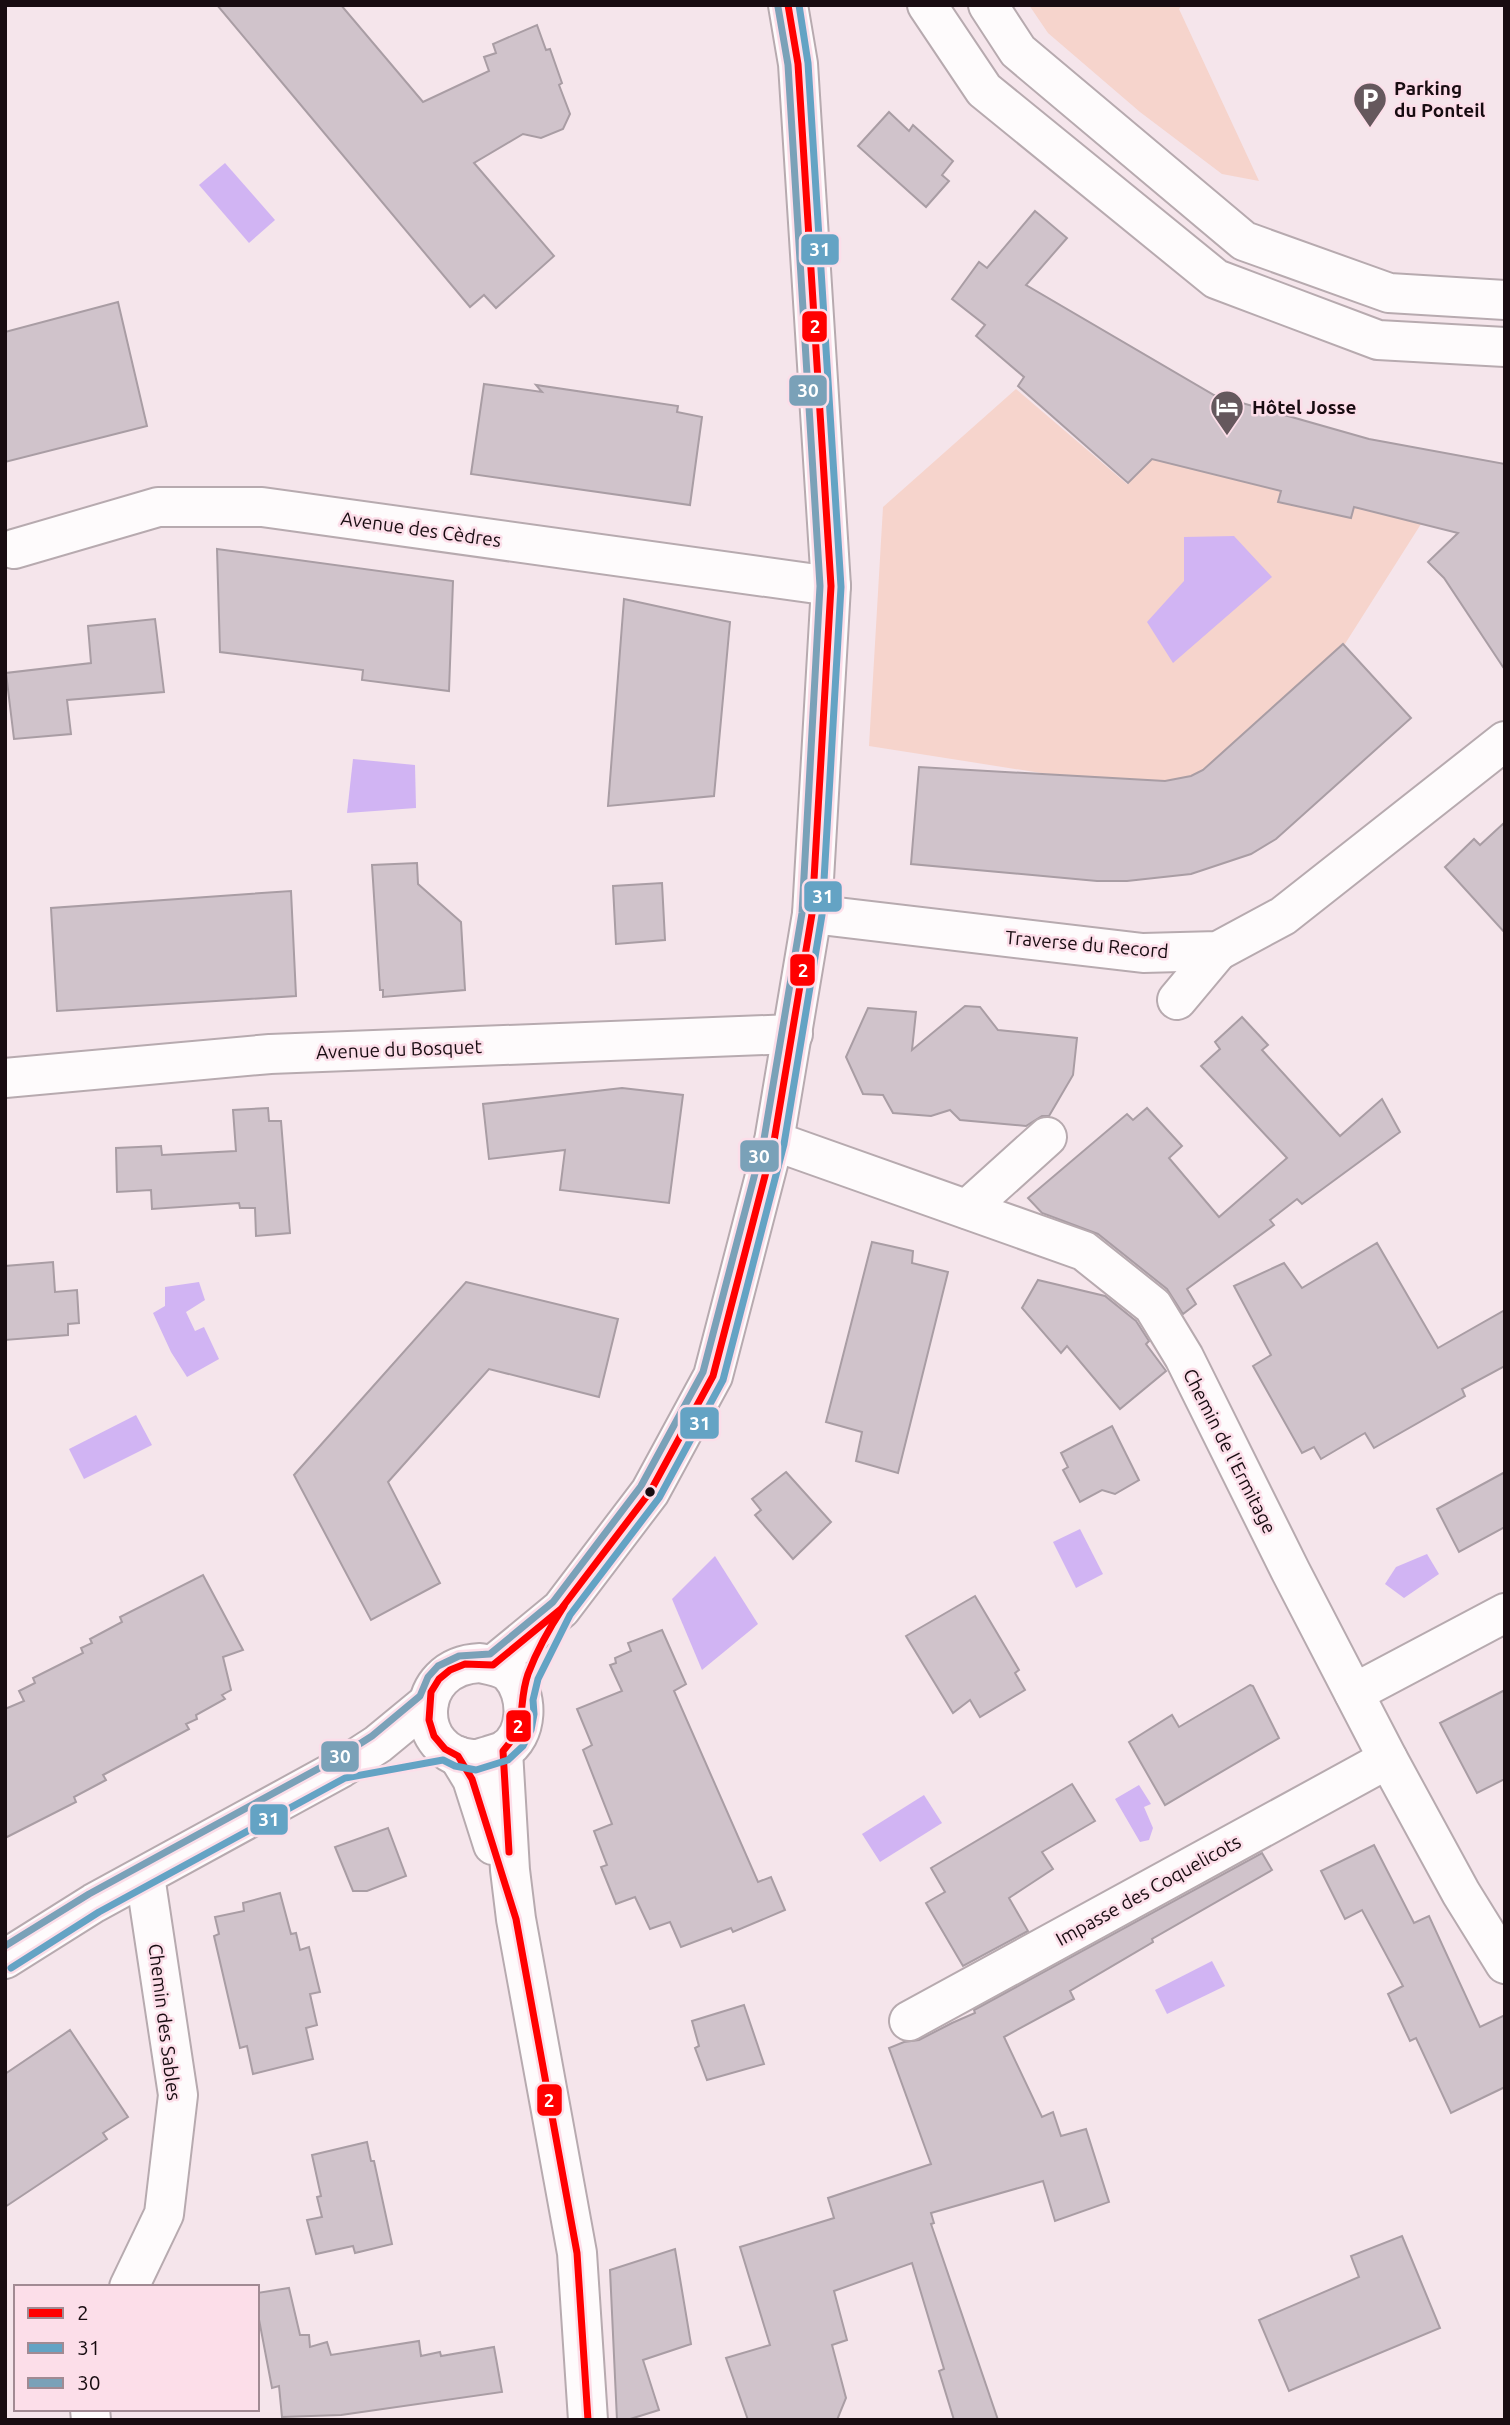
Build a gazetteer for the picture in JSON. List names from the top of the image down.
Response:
{
  "streets": {
    "street": [
      "Avenue des Cèdres",
      "Traverse du Record",
      "Avenue du Bosquet",
      "Chemin de l'Ermitage",
      "Impasse des Coquelicots",
      "Chemin des Sables"
    ]
  },
  "crossings": [
    ["Chemin de l'Ermitage", "Impasse des Coquelicots"]
  ],
  "places": {
    "parking": ["Parking du Ponteil"],
    "hotel": ["Hôtel Josse"]
  },
  "lines": ["transit line 2", "transit line 31", "transit line 30"],
  "legend": ["2", "31", "30"]
}
